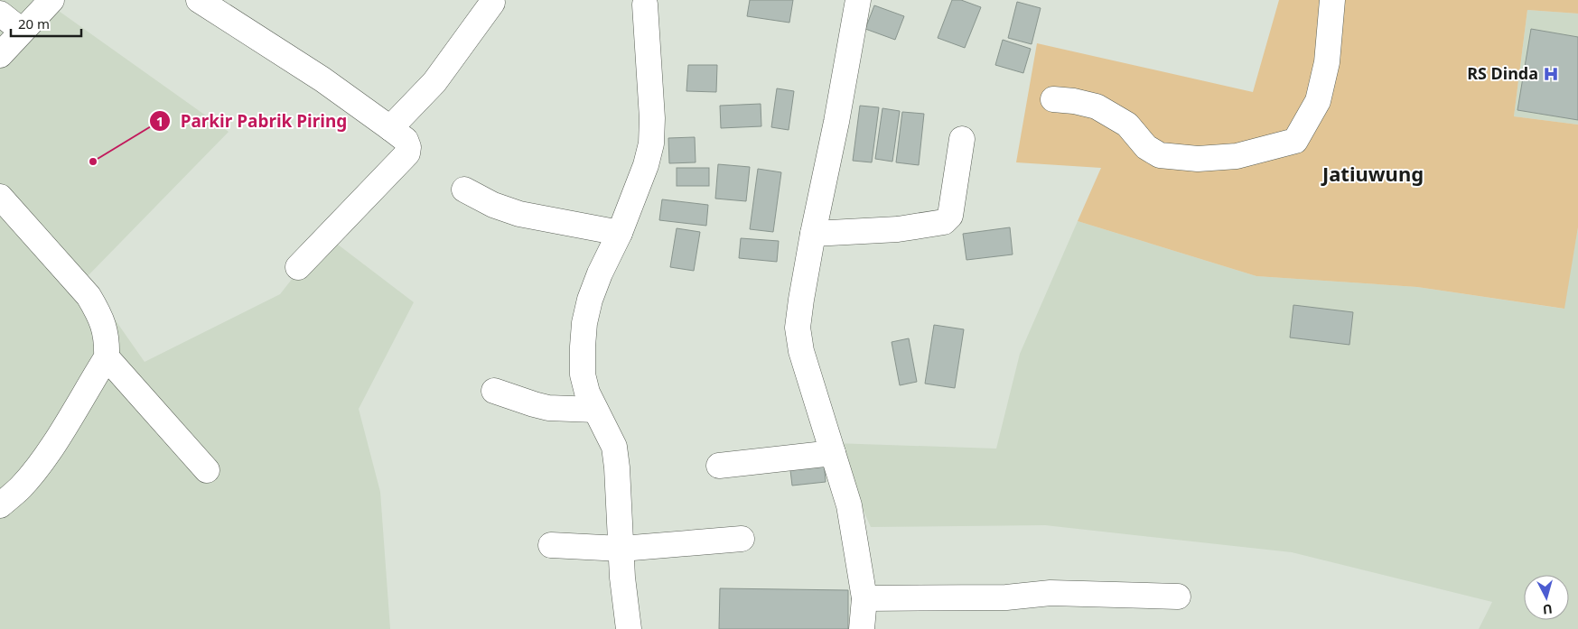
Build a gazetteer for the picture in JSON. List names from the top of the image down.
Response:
{
  "districts": ["Jatiuwung"],
  "places": {
    "hospital": ["RS Dinda"],
    "other": ["Parkir Pabrik Piring"]
  },
  "scale_bar": "20 m",
  "north": "bottom"
}
